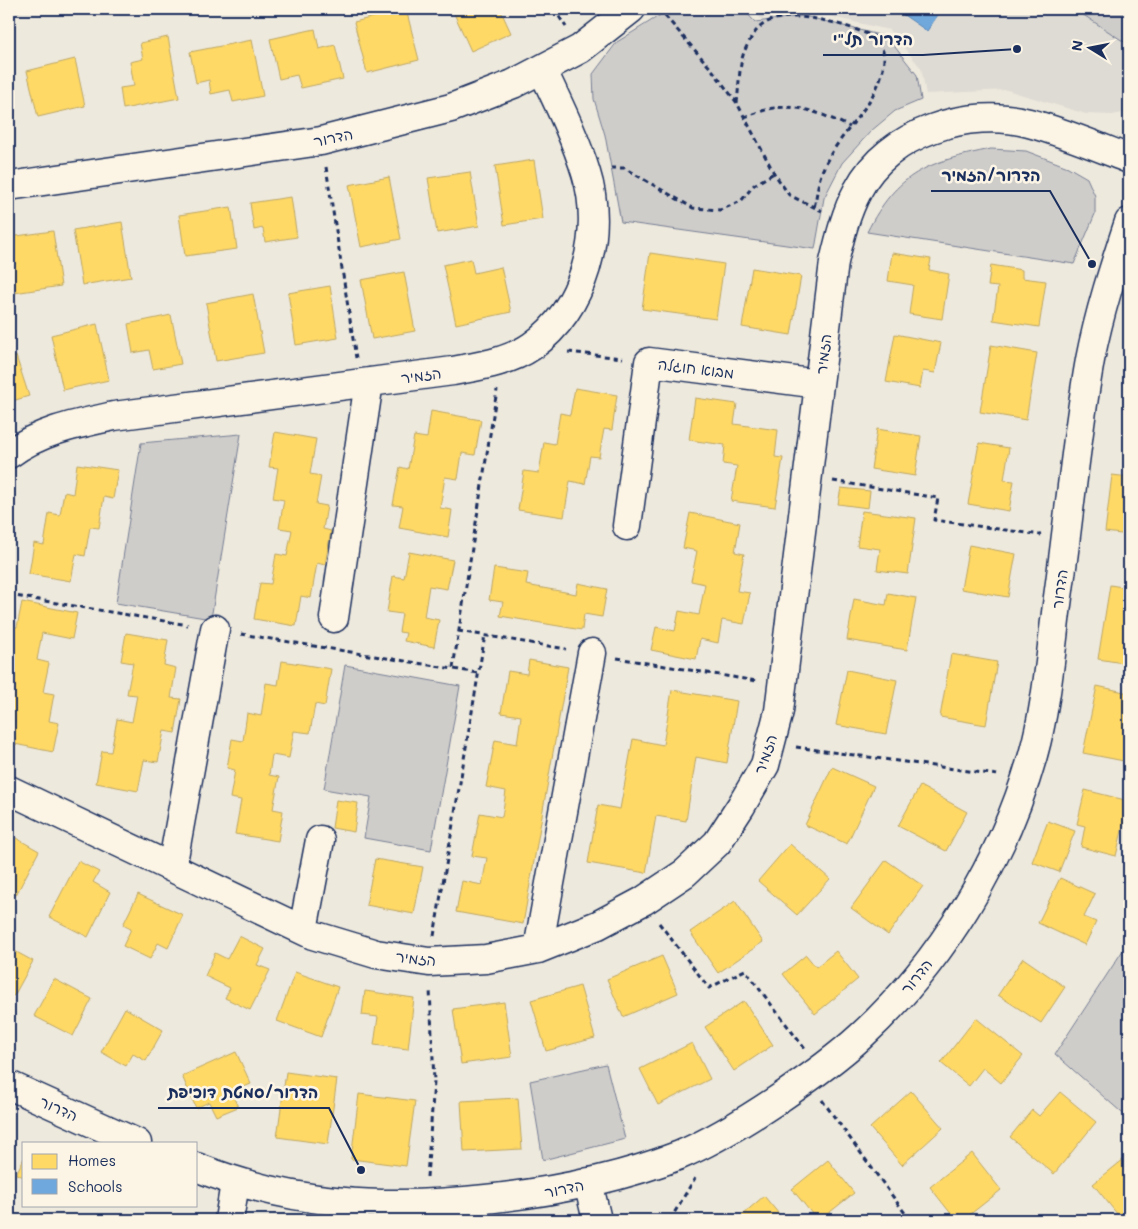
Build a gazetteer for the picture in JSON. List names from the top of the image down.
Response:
{
  "streets": {
    "street": ["הדרור", "הזמיר", "מבוא חוגלה"]
  },
  "crossings": [
    ["הדרור", "הזמיר"],
    ["הזמיר", "מבוא חוגלה"]
  ],
  "places": ["הדרור תל\"י", "הדרור/הזמיר", "הדרור/סמטת דוכיפת"],
  "legend": ["Homes", "Schools"],
  "north": "left"
}
